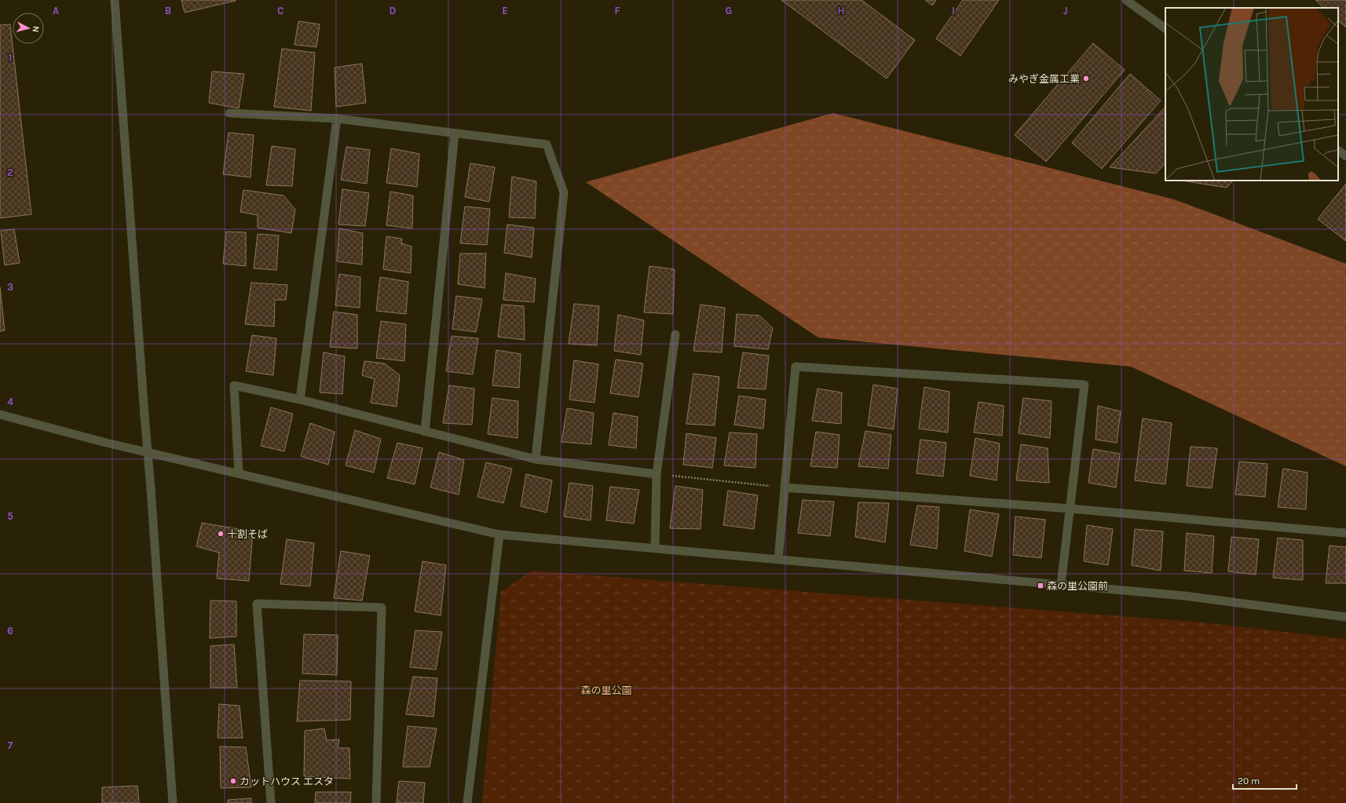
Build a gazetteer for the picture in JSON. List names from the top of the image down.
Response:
{
  "parks": ["森の里公園"],
  "places": {
    "other": ["みやぎ金属工業", "十割そば", "カットハウス エスタ"],
    "transit": ["森の里公園前"]
  },
  "scale_bar": "20 m",
  "north": "right",
  "grid": {
    "columns": [
      "A",
      "B",
      "C",
      "D",
      "E",
      "F",
      "G",
      "H",
      "I",
      "J"
    ],
    "rows": [
      "1",
      "2",
      "3",
      "4",
      "5",
      "6",
      "7"
    ]
  }
}
